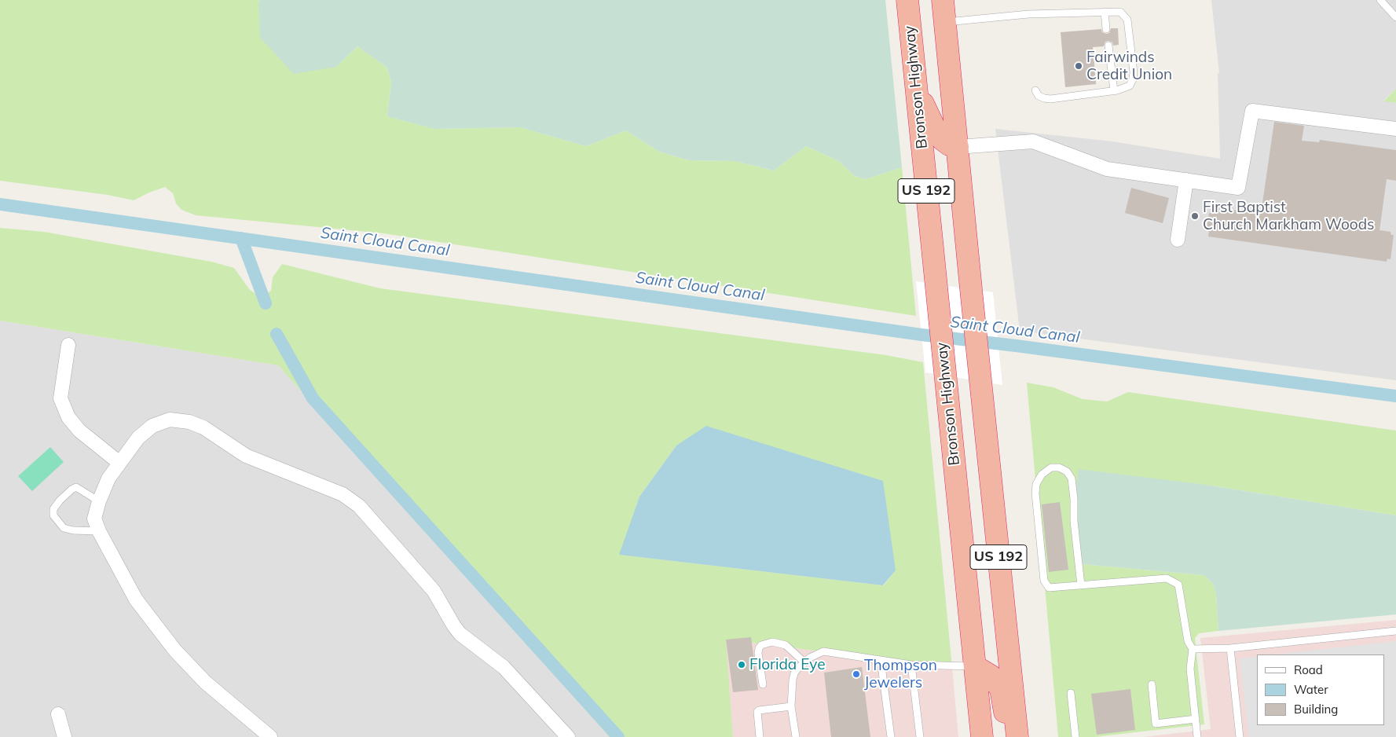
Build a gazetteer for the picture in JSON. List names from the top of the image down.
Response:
{
  "streets": {
    "highway": ["Bronson Highway", "US 192"]
  },
  "water": ["Saint Cloud Canal"],
  "places": [
    "Fairwinds Credit Union",
    "First Baptist Church Markham Woods",
    "Florida Eye",
    "Thompson Jewelers"
  ],
  "legend": ["Road", "Water", "Building"]
}
